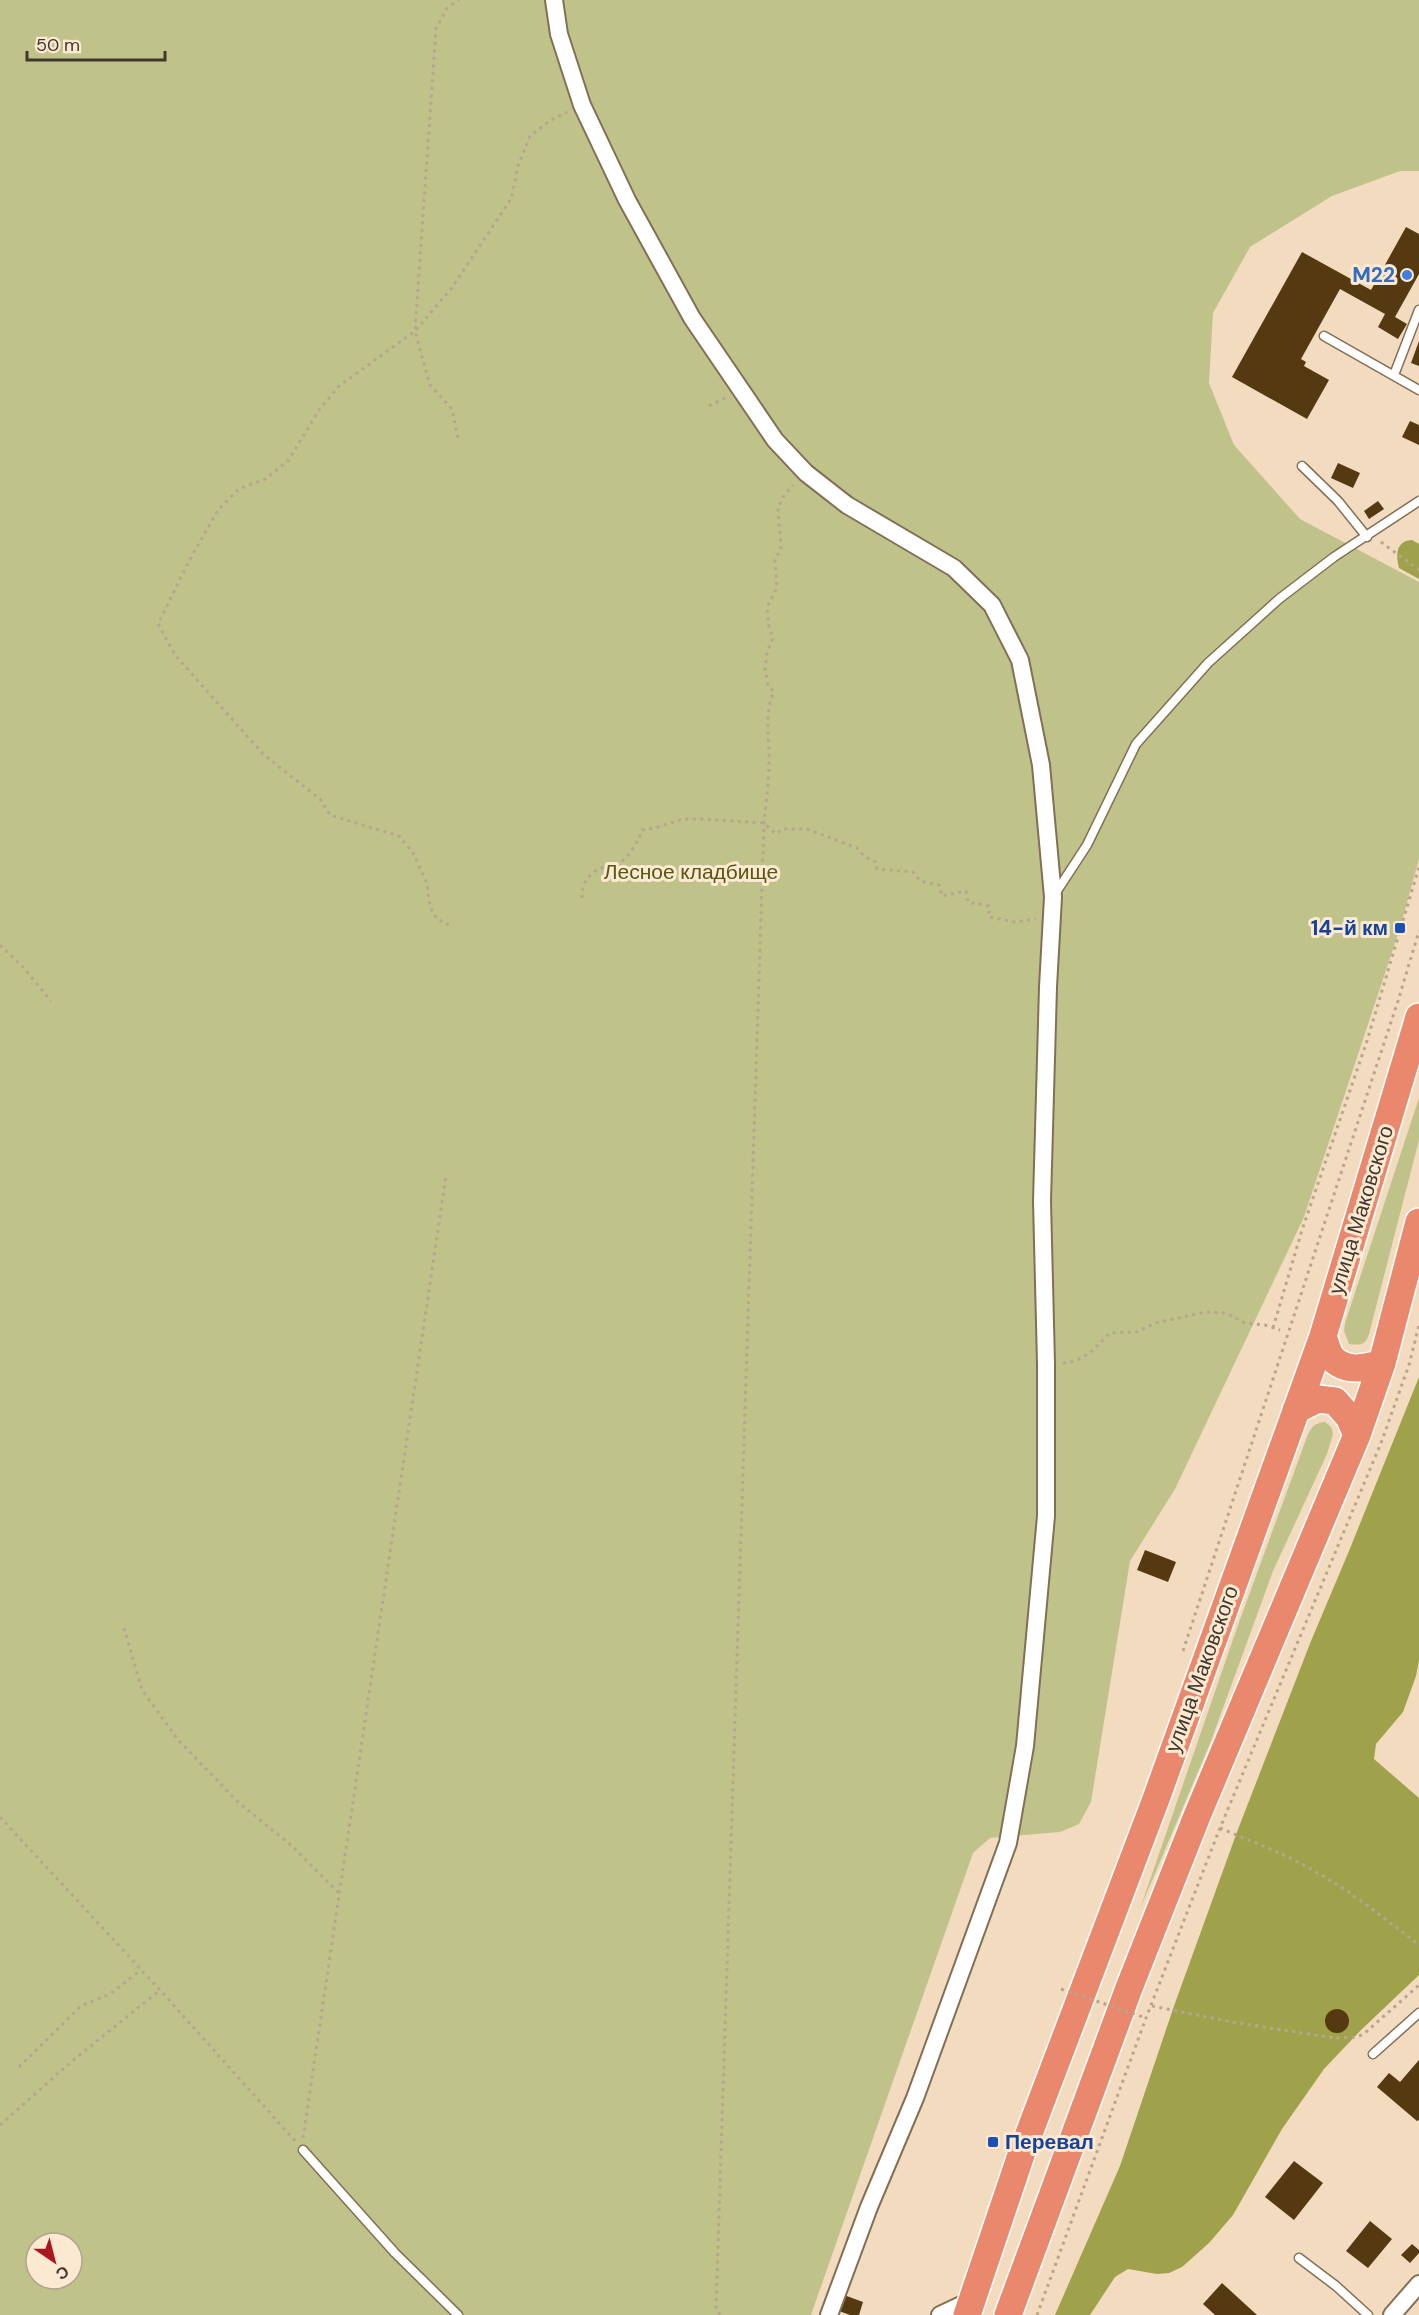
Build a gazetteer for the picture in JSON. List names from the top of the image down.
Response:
{
  "streets": {
    "highway": ["улица Маковского"]
  },
  "parks": ["Лесное кладбище"],
  "places": {
    "other": ["M22"],
    "transit": ["14-й км", "Перевал"]
  },
  "scale_bar": "50 m",
  "north": "bottom right"
}
